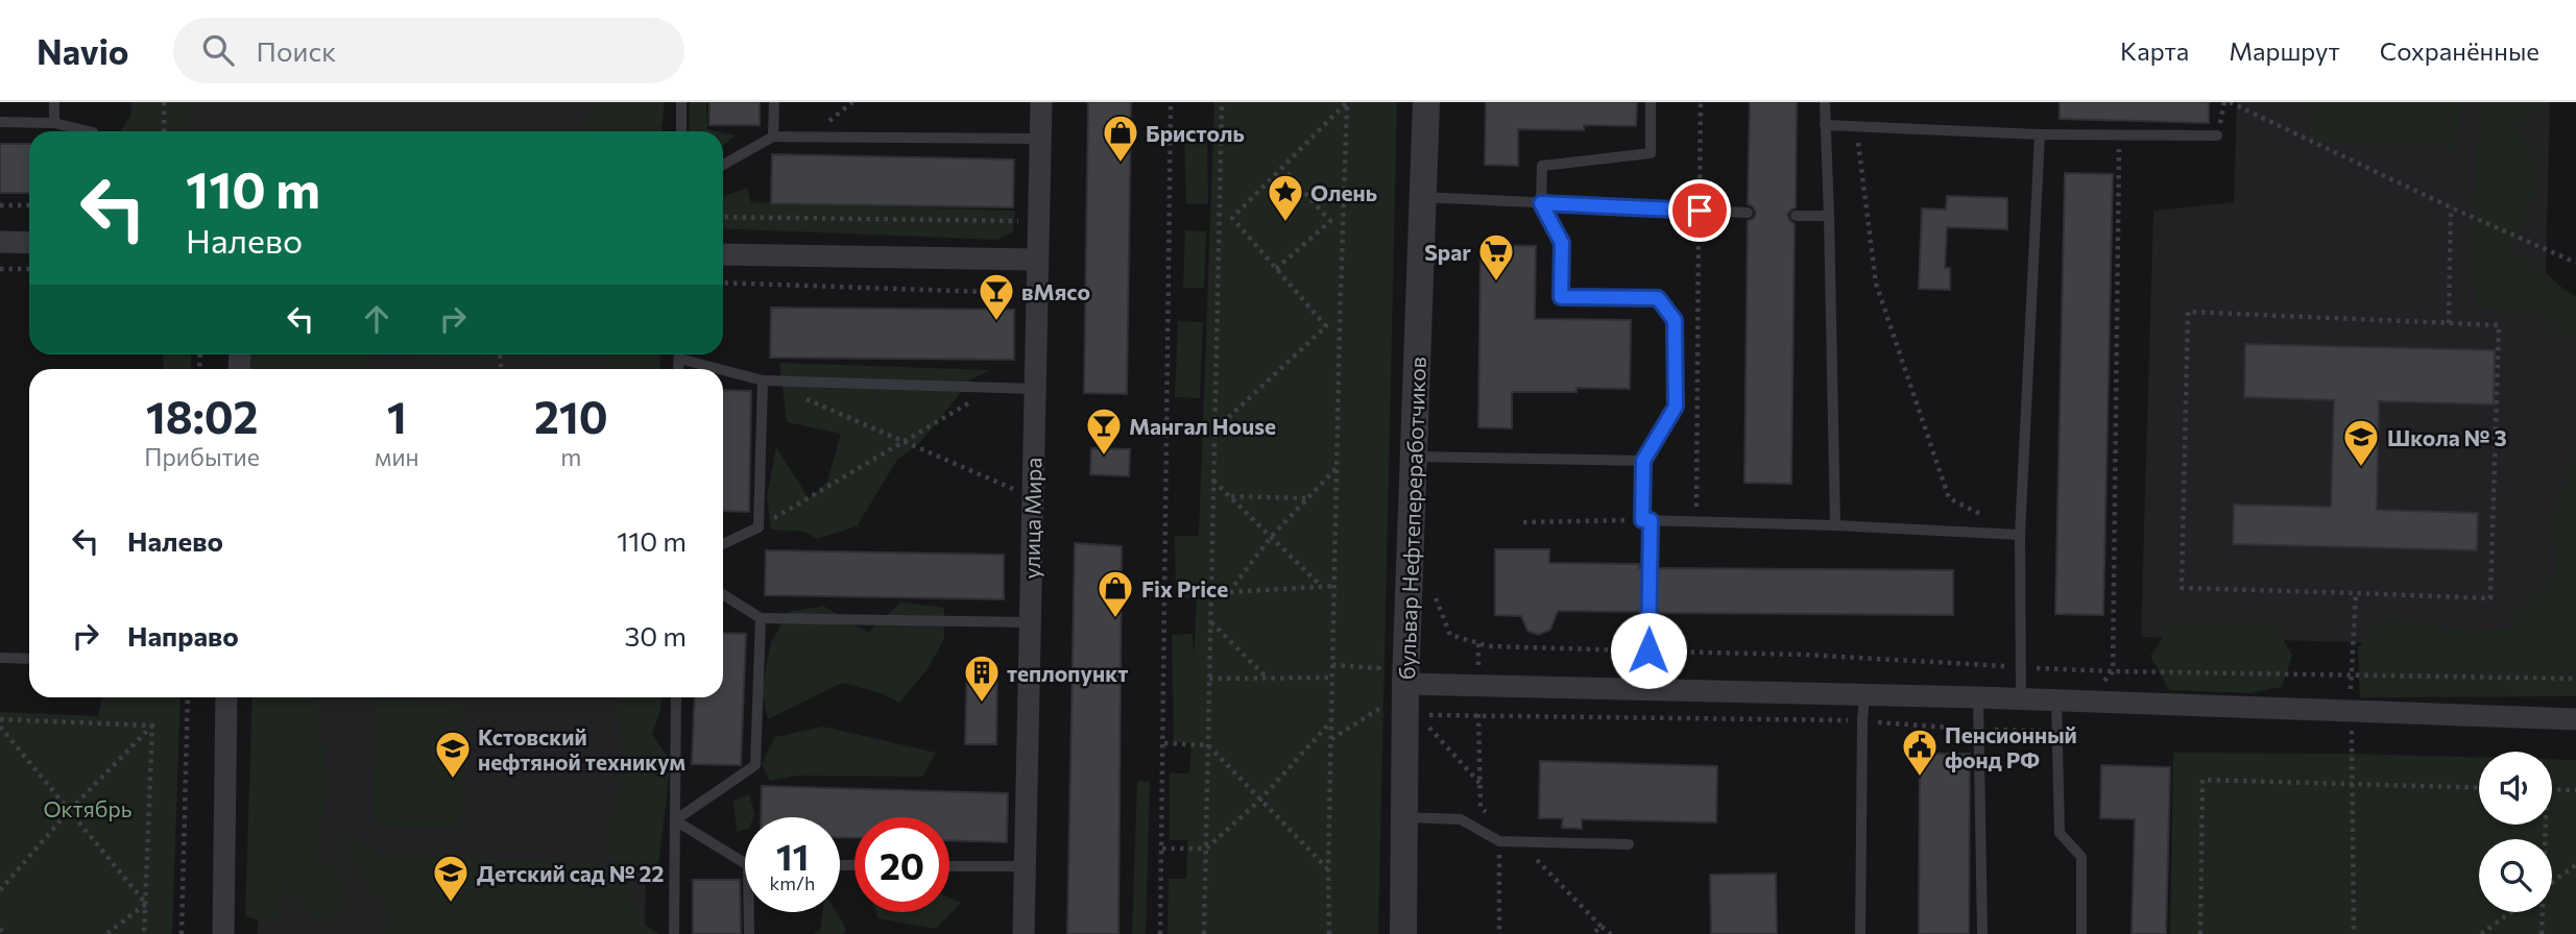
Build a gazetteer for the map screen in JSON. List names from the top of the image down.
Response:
{
  "streets": {
    "street": ["улица Мира", "бульвар Нефтепереработчиков"]
  },
  "parks": ["Октябрь"],
  "places": {
    "shop": ["Бристоль", "Fix Price"],
    "place": ["Олень"],
    "supermarket": ["Spar"],
    "bar": ["вМясо", "Мангал House"],
    "school or university": ["Школа № 3", "Кстовский нефтяной техникум", "Детский сад № 22"],
    "building": ["теплопункт"],
    "public building": ["Пенсионный фонд РФ"]
  },
  "page": {
    "header": "Navio",
    "search": "Поиск",
    "nav": ["Карта", "Маршрут", "Сохранённые"],
    "turn": ["110 m", "Налево"],
    "eta": [
      "18:02",
      "Прибытие",
      "1",
      "мин",
      "210",
      "m"
    ],
    "list": [
      {
        "name": "Налево",
        "value": "110 m"
      },
      {
        "name": "Направо",
        "value": "30 m"
      }
    ],
    "speed": "11 km/h",
    "limit": "20"
  }
}
